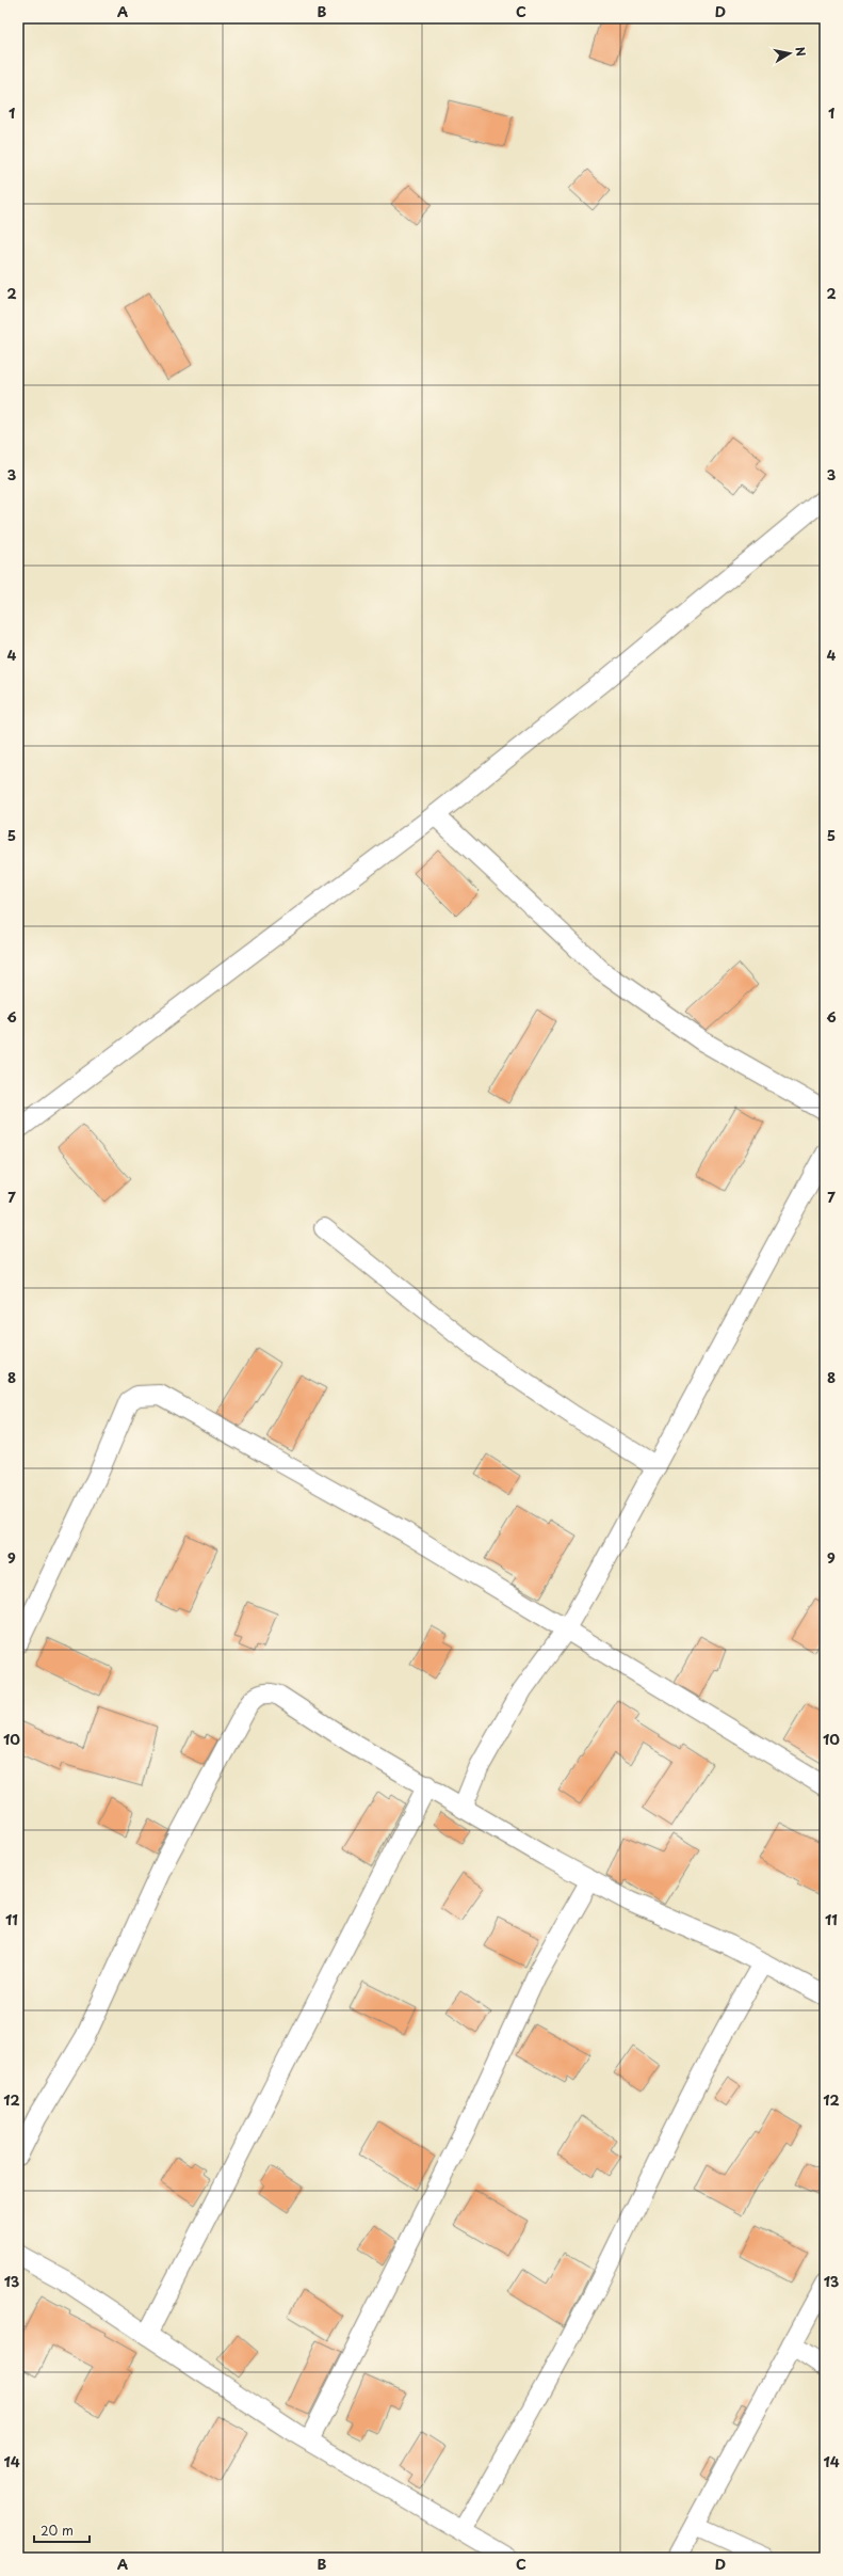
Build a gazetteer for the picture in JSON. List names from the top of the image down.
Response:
{
  "scale_bar": "20 m",
  "north": "right",
  "grid": {
    "columns": [
      "A",
      "B",
      "C",
      "D"
    ],
    "rows": [
      "1",
      "2",
      "3",
      "4",
      "5",
      "6",
      "7",
      "8",
      "9",
      "10",
      "11",
      "12",
      "13",
      "14"
    ]
  }
}
